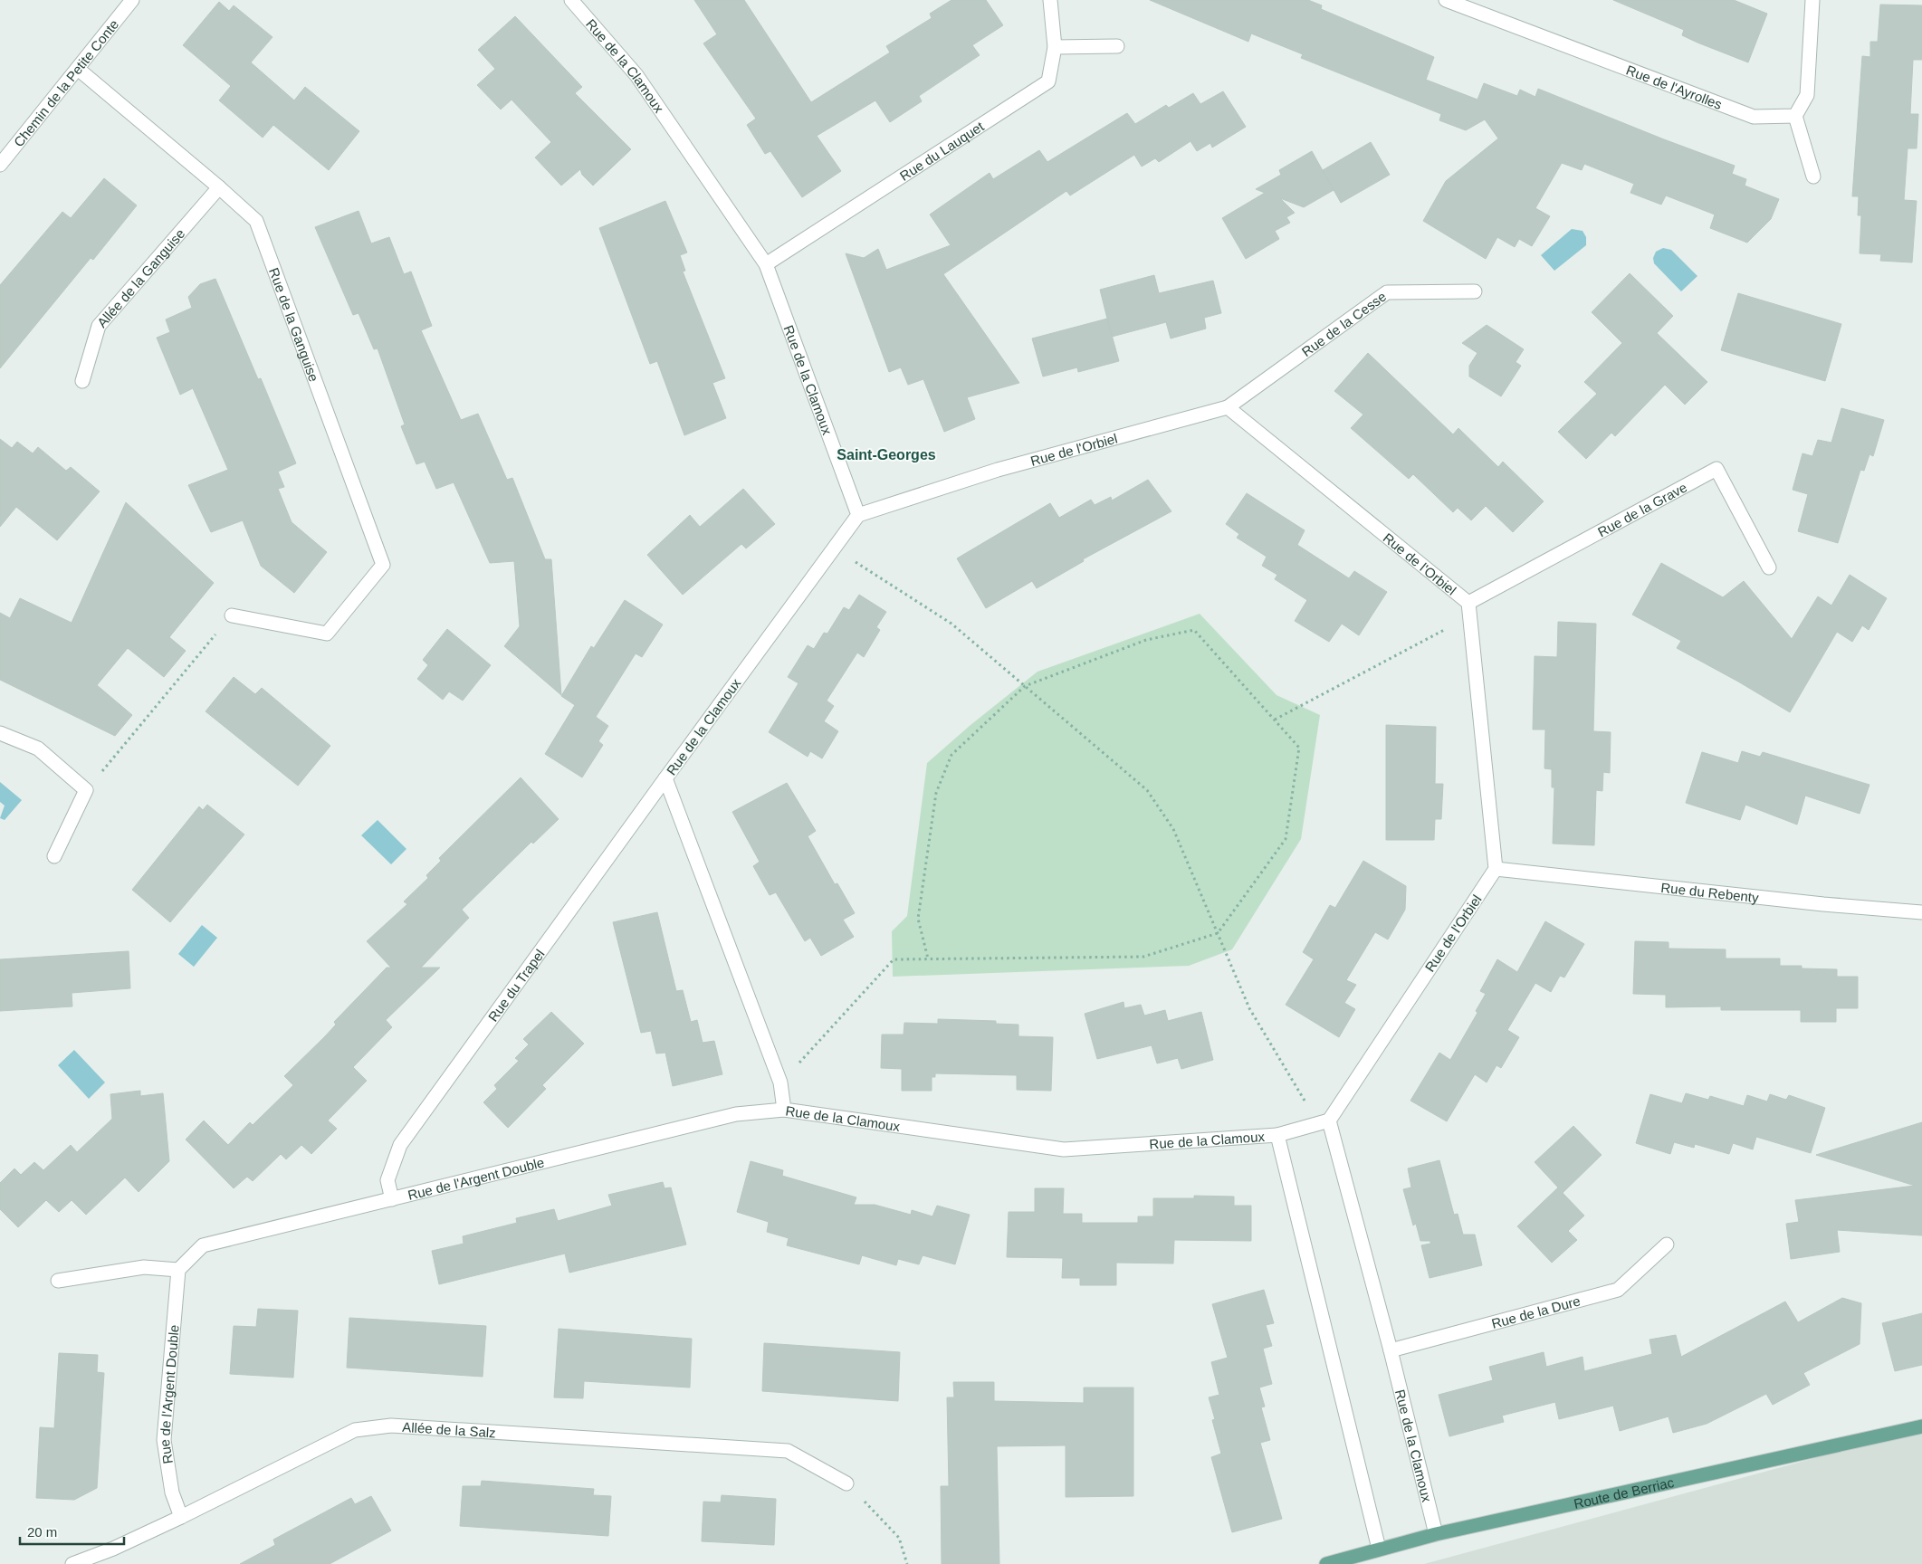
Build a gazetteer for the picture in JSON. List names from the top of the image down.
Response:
{
  "streets": {
    "main road": ["Route de Berriac"],
    "street": [
      "Rue de la Clamoux",
      "Chemin de la Petite Conte",
      "Rue de l'Ayrolles",
      "Rue du Lauquet",
      "Allée de la Ganguise",
      "Rue de la Ganguise",
      "Rue de la Cesse",
      "Rue de l'Orbiel",
      "Rue de la Grave",
      "Rue du Rebenty",
      "Rue du Trapel",
      "Rue de l'Argent Double",
      "Rue de la Dure",
      "Allée de la Salz"
    ]
  },
  "crossings": [
    ["Rue de la Clamoux", "Rue du Lauquet"],
    ["Rue de la Clamoux", "Rue de l'Orbiel"],
    ["Rue de la Clamoux", "Rue du Trapel"],
    ["Rue de la Clamoux", "Rue de l'Argent Double"],
    ["Rue de la Clamoux", "Rue de la Dure"],
    ["Rue de la Clamoux", "Route de Berriac"],
    ["Chemin de la Petite Conte", "Rue de la Ganguise"],
    ["Allée de la Ganguise", "Rue de la Ganguise"],
    ["Rue de la Cesse", "Rue de l'Orbiel"],
    ["Rue de l'Orbiel", "Rue de la Grave"],
    ["Rue de l'Orbiel", "Rue du Rebenty"],
    ["Rue du Trapel", "Rue de l'Argent Double"],
    ["Rue de l'Argent Double", "Allée de la Salz"]
  ],
  "districts": ["Saint-Georges"],
  "scale_bar": "20 m"
}
